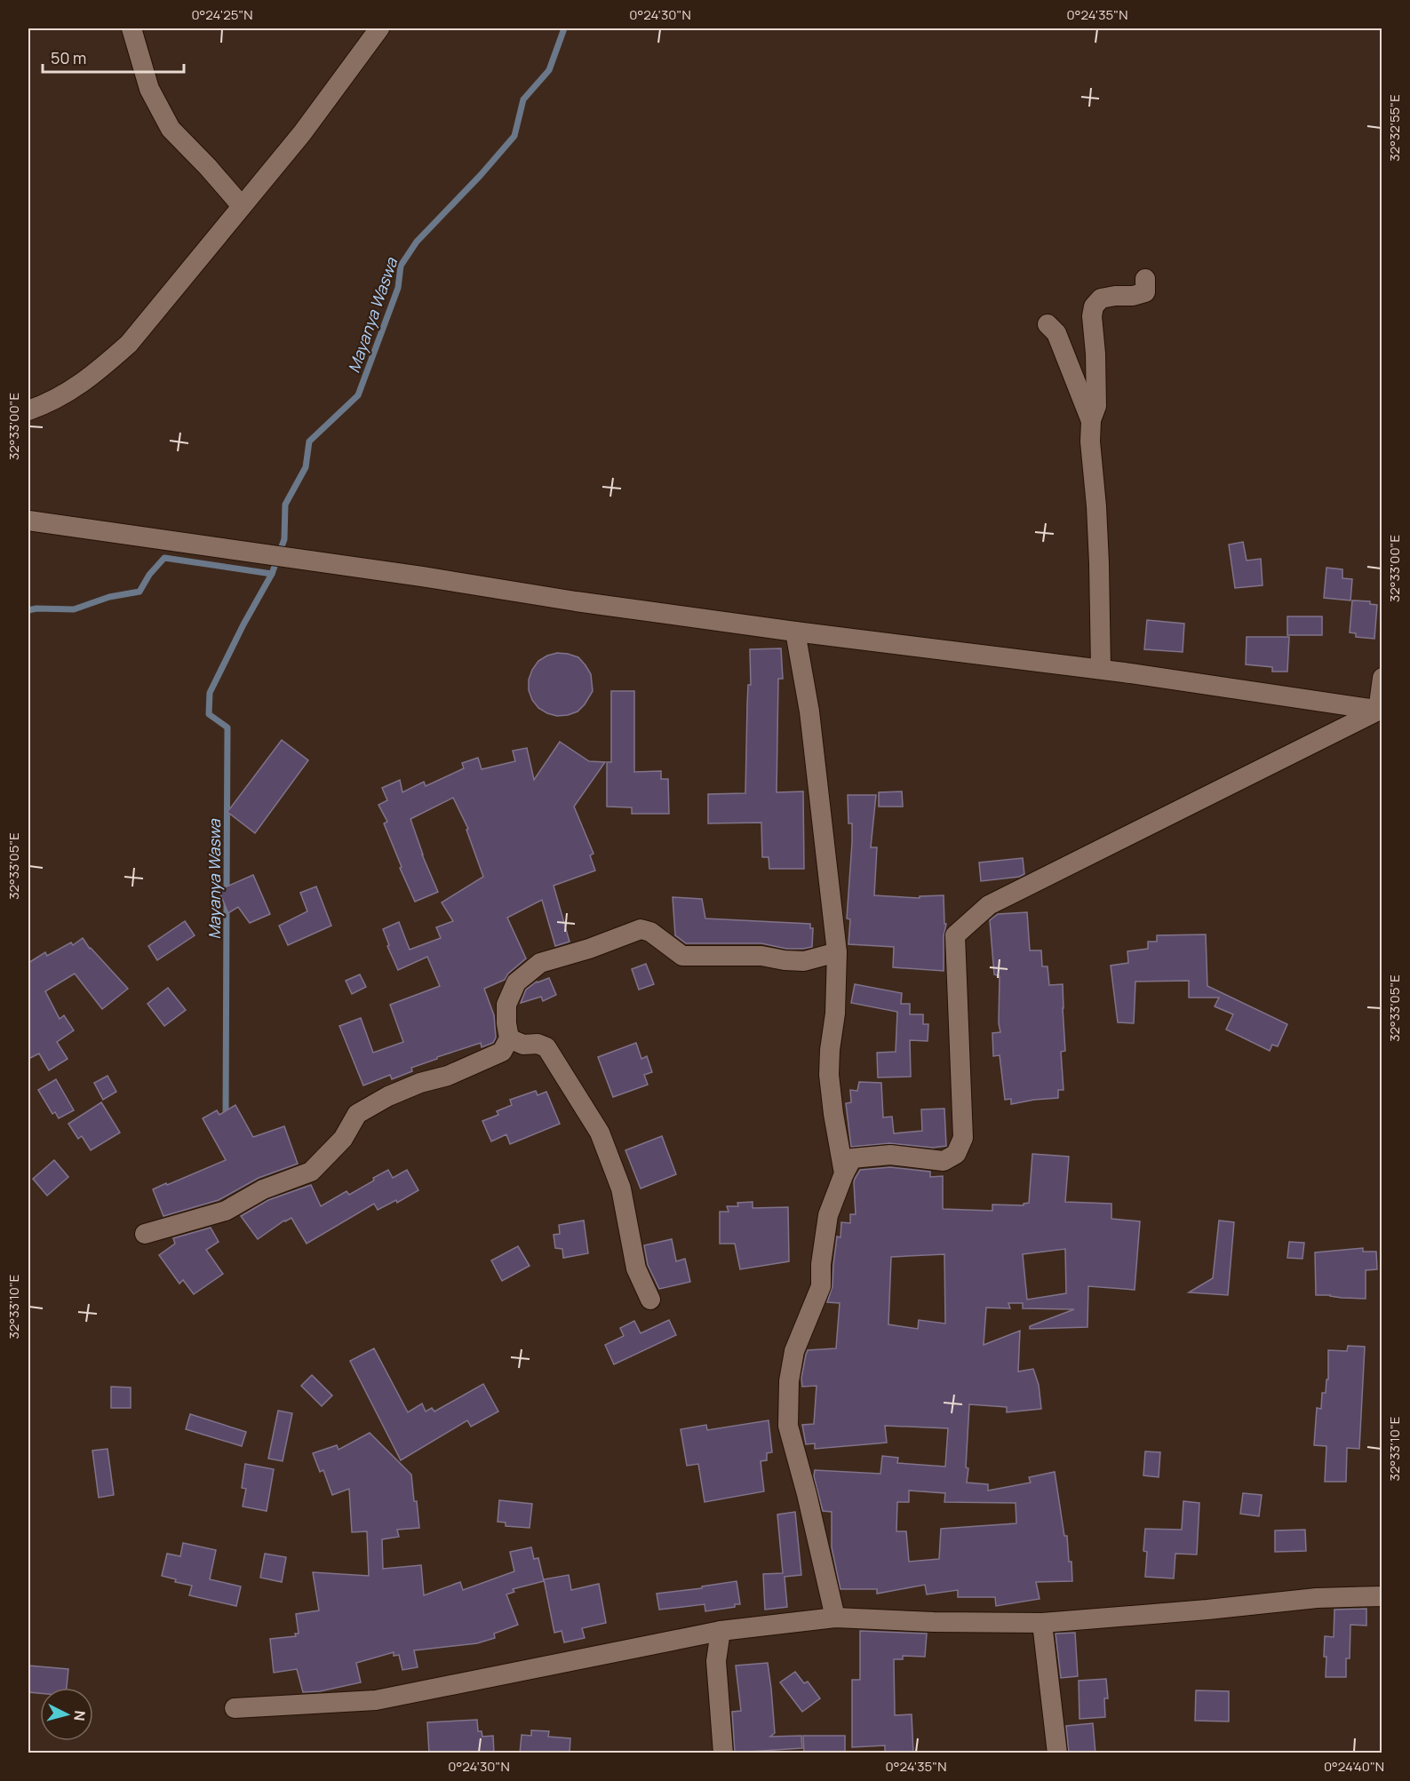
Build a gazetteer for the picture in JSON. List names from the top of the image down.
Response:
{
  "water": ["Mayanya Waswa"],
  "scale_bar": "50 m",
  "north": "right",
  "coordinates": [
    "0°24'25\"N",
    "0°24'30\"N",
    "0°24'35\"N",
    "32°32'55\"E",
    "32°33'00\"E",
    "32°33'05\"E",
    "32°33'10\"E",
    "0°24'40\"N"
  ]
}
